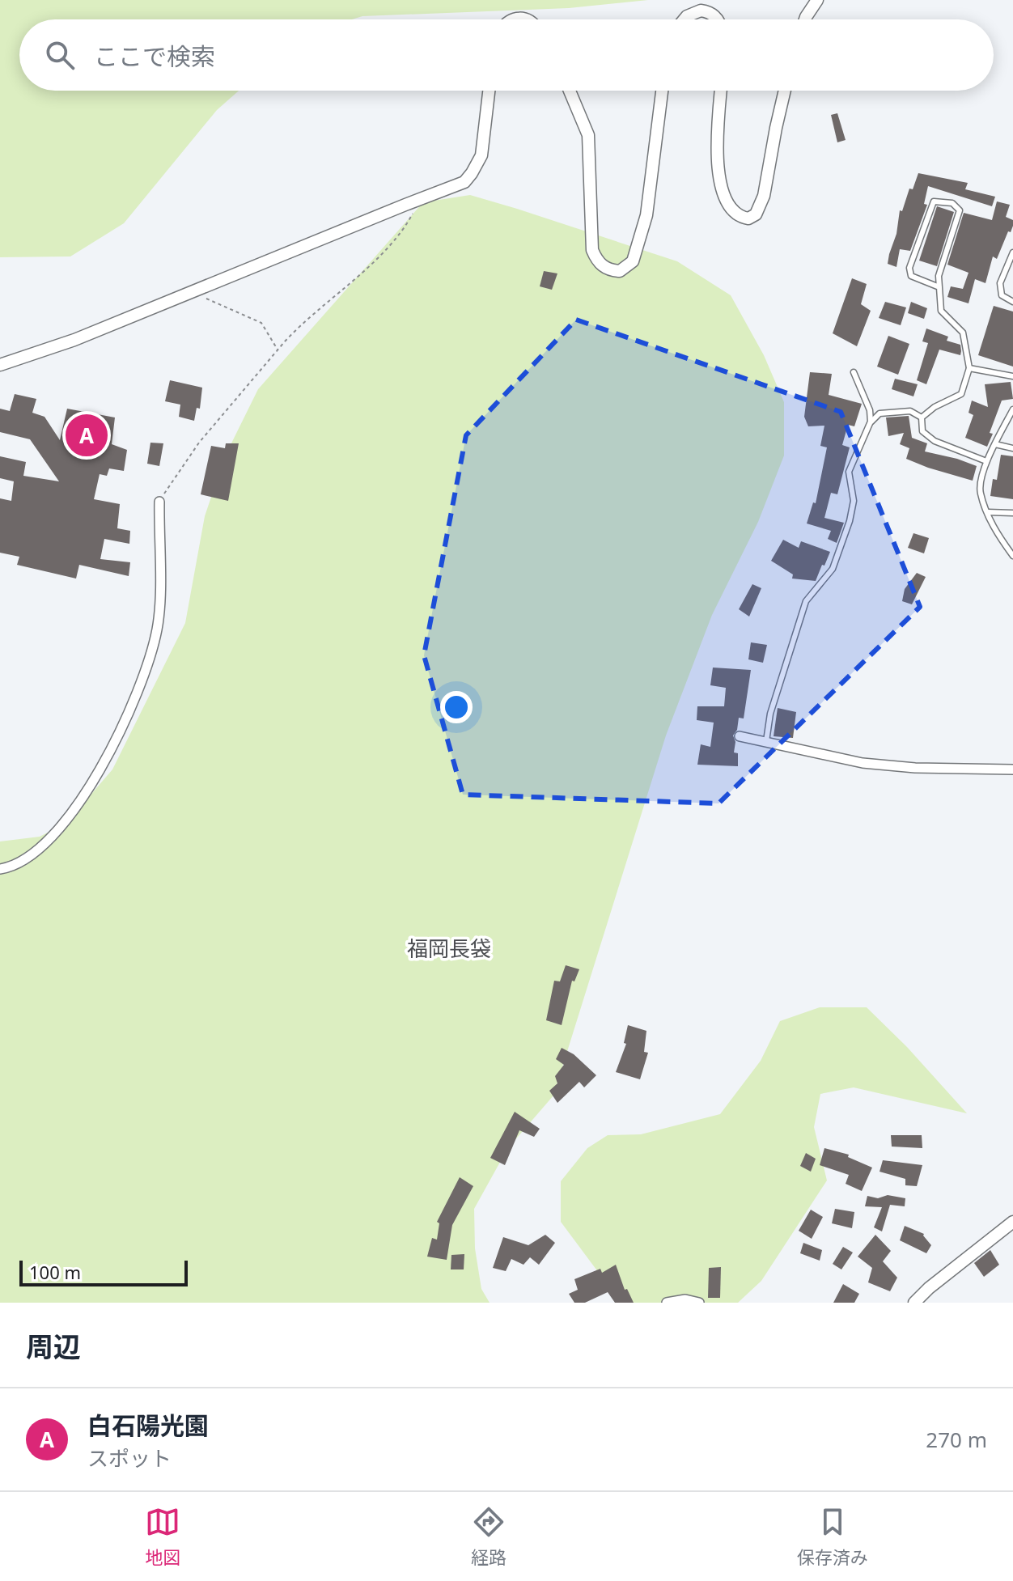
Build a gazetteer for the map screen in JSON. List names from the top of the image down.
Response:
{
  "districts": ["福岡長袋"],
  "scale_bar": "100 m",
  "page": {
    "search": "ここで検索",
    "pins": "A",
    "scale": "100 m",
    "heading": "周辺",
    "list": [
      {
        "mark": "A",
        "name": "白石陽光園",
        "note": "スポット",
        "value": "270 m"
      }
    ],
    "nav": ["地図", "経路", "保存済み"]
  }
}
